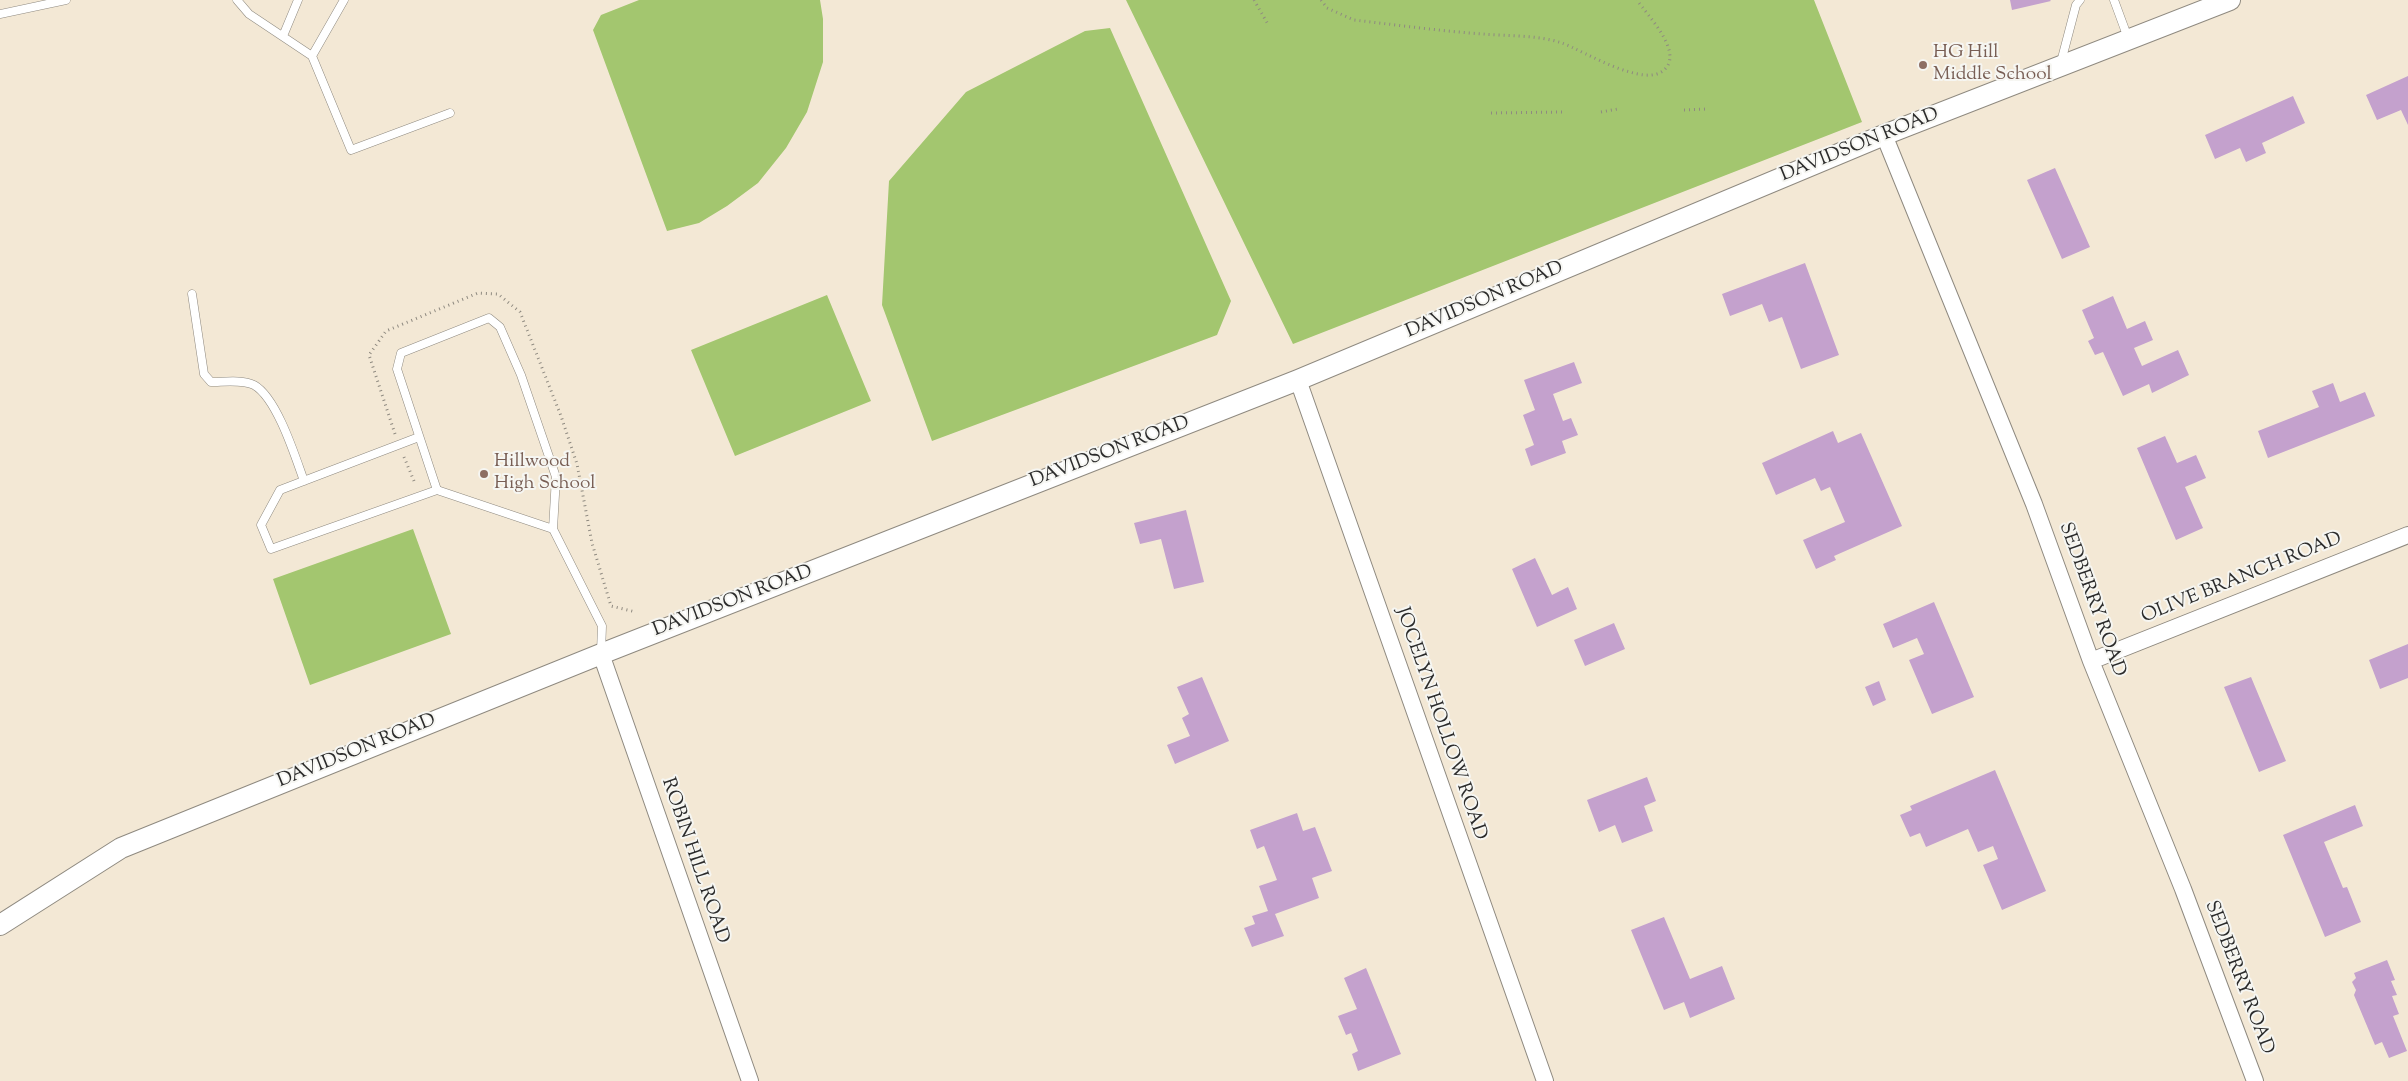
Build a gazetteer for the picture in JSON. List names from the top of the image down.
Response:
{
  "streets": {
    "street": [
      "DAVIDSON ROAD",
      "OLIVE BRANCH ROAD",
      "SEDBERRY ROAD",
      "JOCELYN HOLLOW ROAD",
      "ROBIN HILL ROAD"
    ]
  },
  "crossings": [
    ["DAVIDSON ROAD", "SEDBERRY ROAD"],
    ["DAVIDSON ROAD", "JOCELYN HOLLOW ROAD"],
    ["DAVIDSON ROAD", "ROBIN HILL ROAD"],
    ["OLIVE BRANCH ROAD", "SEDBERRY ROAD"]
  ],
  "places": ["HG Hill Middle School", "Hillwood High School"]
}
